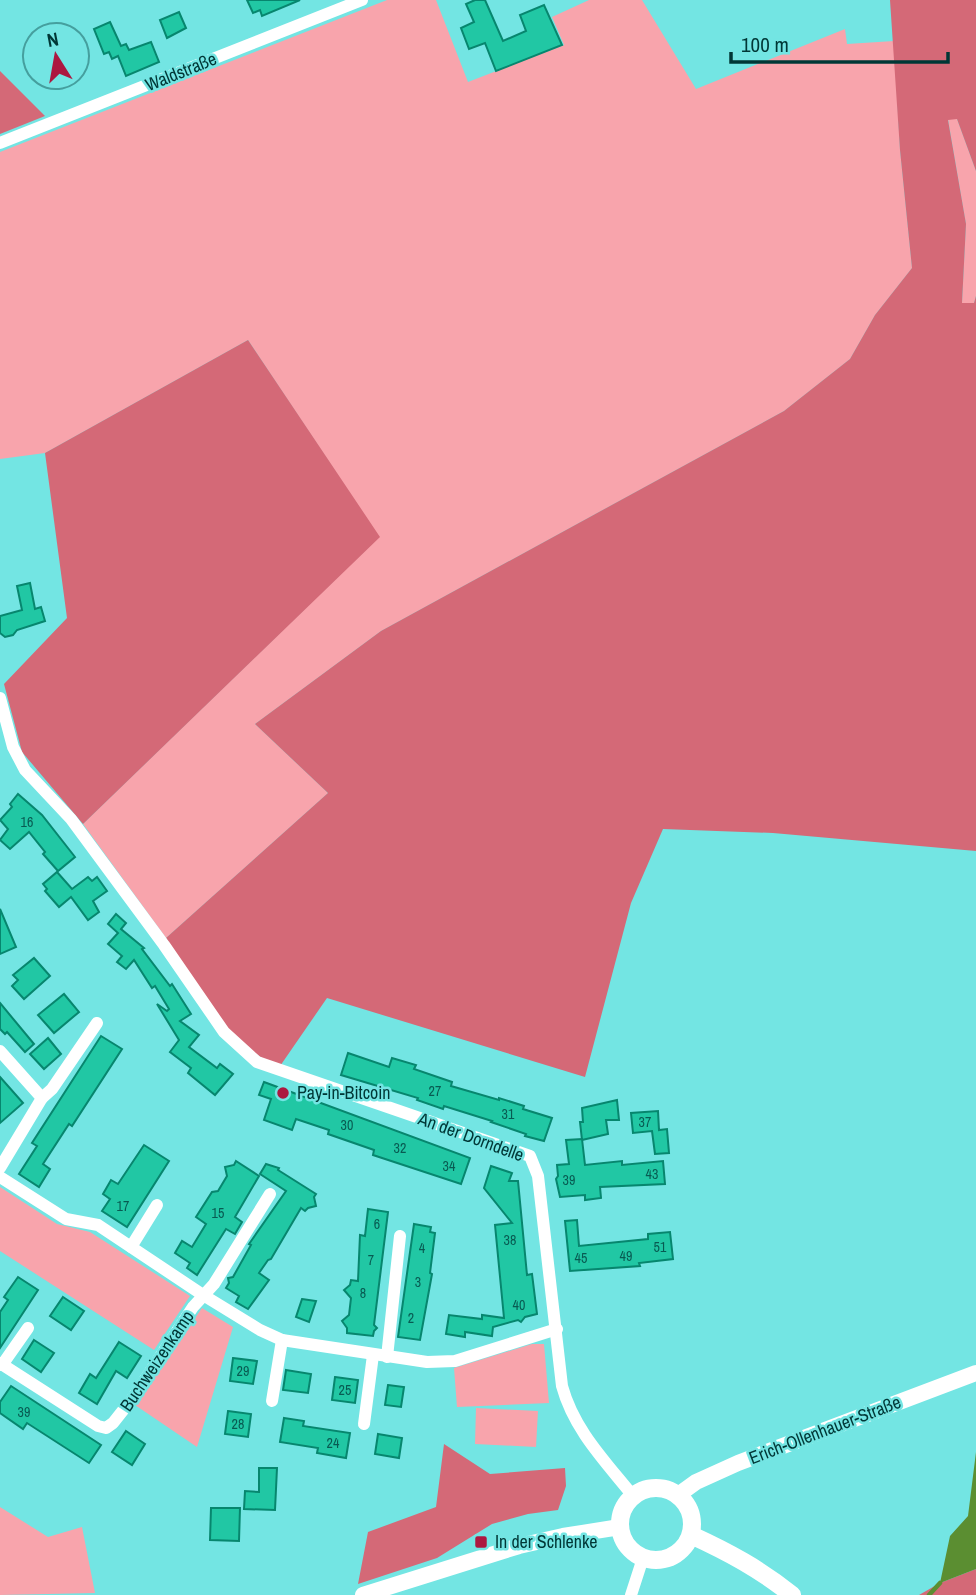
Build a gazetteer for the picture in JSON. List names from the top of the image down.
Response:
{
  "streets": {
    "street": [
      "Waldstraße",
      "An der Dorndelle",
      "Buchweizenkamp",
      "Erich-Ollenhauer-Straße"
    ]
  },
  "crossings": [
    ["An der Dorndelle", "Buchweizenkamp"],
    ["An der Dorndelle", "Erich-Ollenhauer-Straße"]
  ],
  "places": {
    "other": ["Pay-in-Bitcoin"],
    "transit": ["In der Schlenke"]
  },
  "house_numbers": [
    "16",
    "27",
    "31",
    "37",
    "30",
    "32",
    "34",
    "43",
    "39",
    "17",
    "15",
    "6",
    "38",
    "51",
    "4",
    "49",
    "45",
    "7",
    "3",
    "8",
    "40",
    "2",
    "29",
    "25",
    "39",
    "28",
    "24"
  ],
  "scale_bar": "100 m",
  "north": "top"
}
